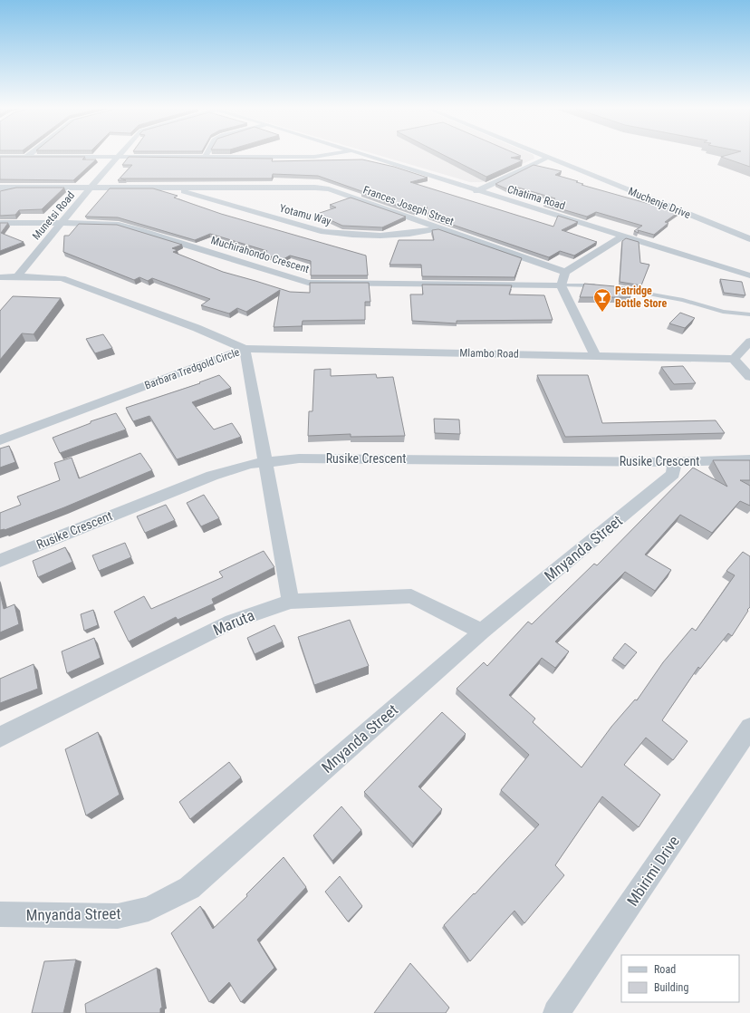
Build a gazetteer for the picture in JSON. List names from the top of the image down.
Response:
{
  "streets": {
    "street": [
      "Chatima Road",
      "Muchenje Drive",
      "Frances Joseph Street",
      "Yotamu Way",
      "Munetsi Road",
      "Muchirahondo Crescent",
      "Mlambo Road",
      "Barbara Tredgold Circle",
      "Rusike Crescent",
      "Mnyanda Street",
      "Maruta",
      "Mbirimi Drive"
    ]
  },
  "crossings": [
    ["Frances Joseph Street", "Yotamu Way"],
    ["Frances Joseph Street", "Munetsi Road"],
    ["Munetsi Road", "Muchirahondo Crescent"],
    ["Munetsi Road", "Barbara Tredgold Circle"],
    ["Mlambo Road", "Barbara Tredgold Circle"],
    ["Rusike Crescent", "Mnyanda Street"],
    ["Mnyanda Street", "Maruta"]
  ],
  "places": {
    "bar": ["Patridge Bottle Store"]
  },
  "legend": ["Road", "Building"]
}
